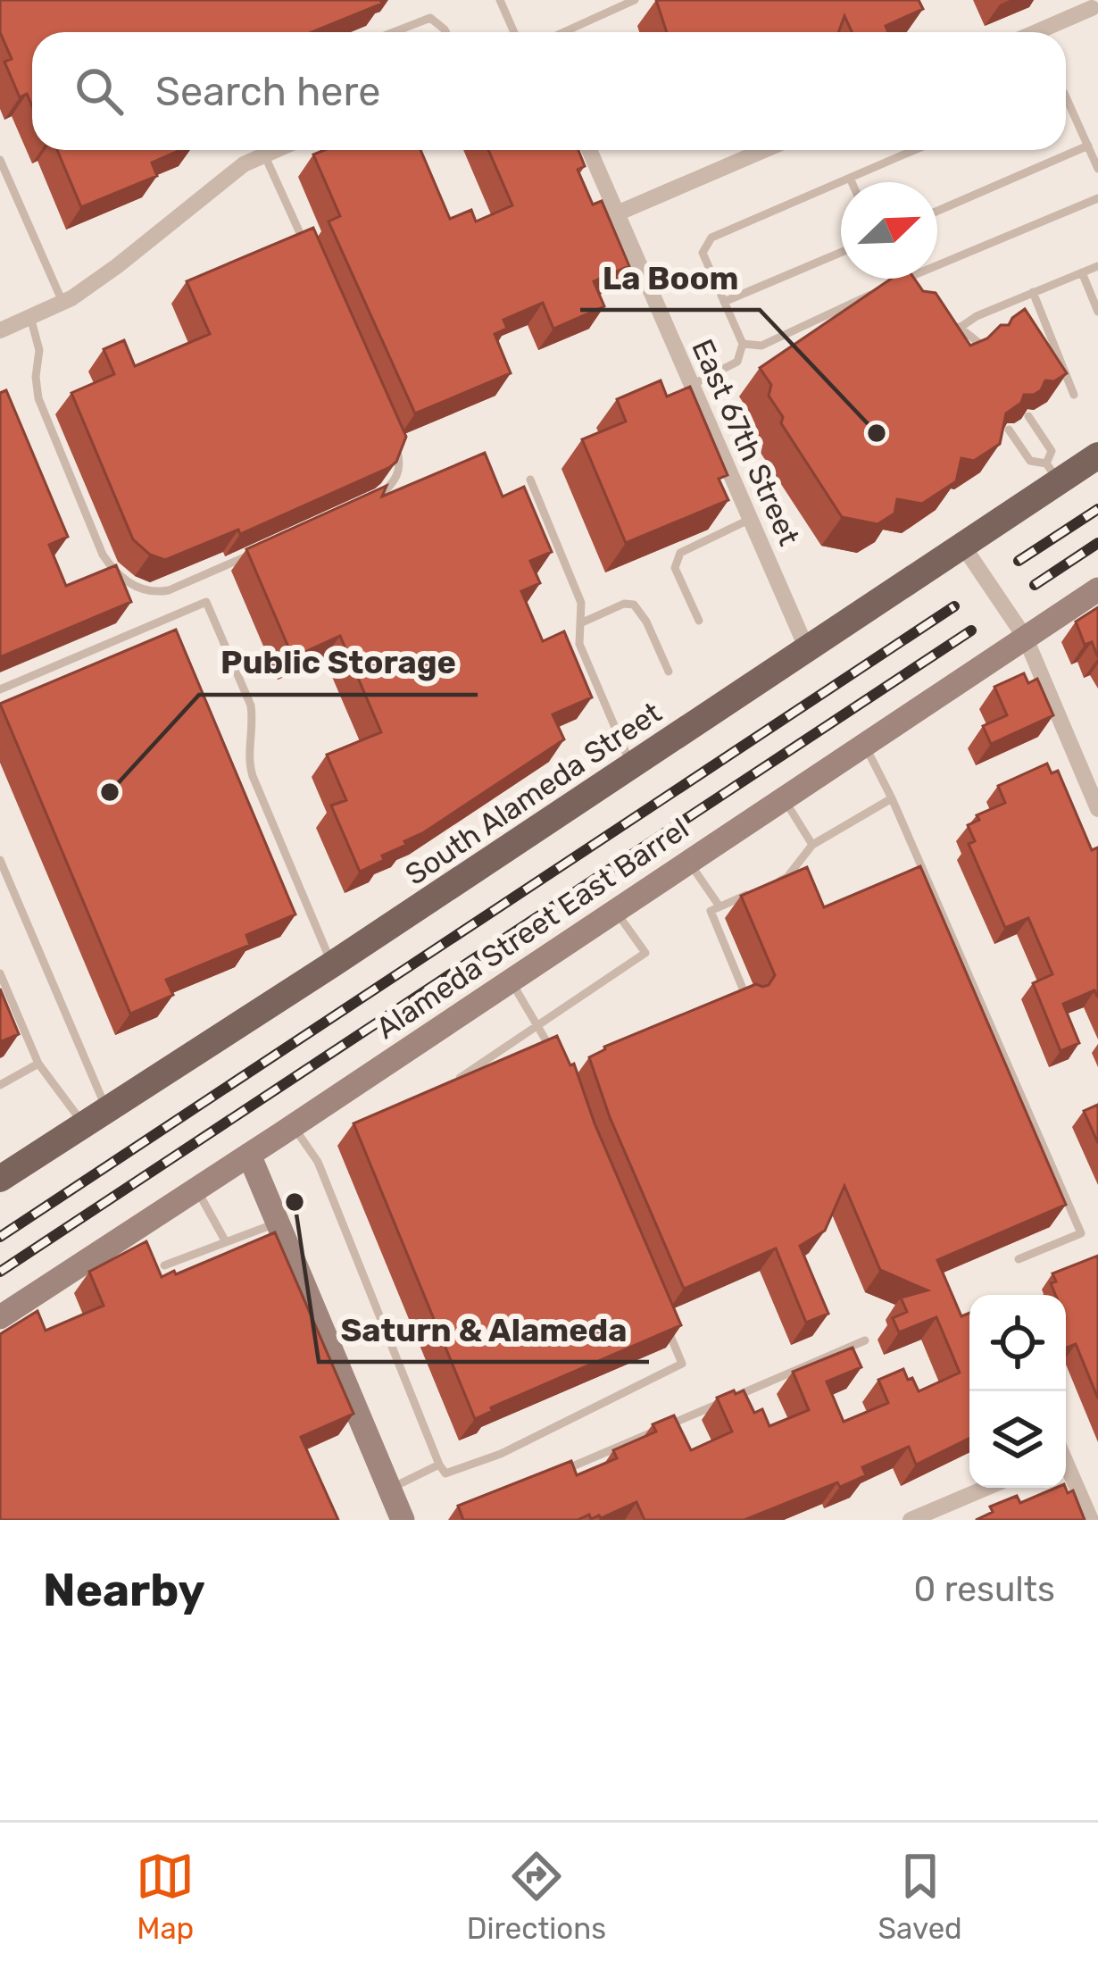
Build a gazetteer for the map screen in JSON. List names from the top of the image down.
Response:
{
  "streets": {
    "main road": ["South Alameda Street"],
    "street": ["East 67th Street", "Alameda Street East Barrel"]
  },
  "crossings": [
    ["East 67th Street", "South Alameda Street"]
  ],
  "places": ["La Boom", "Public Storage", "Saturn & Alameda"],
  "north": "top right",
  "page": {
    "search": "Search here",
    "heading": ["Nearby", "0 results"],
    "nav": ["Map", "Directions", "Saved"]
  }
}
